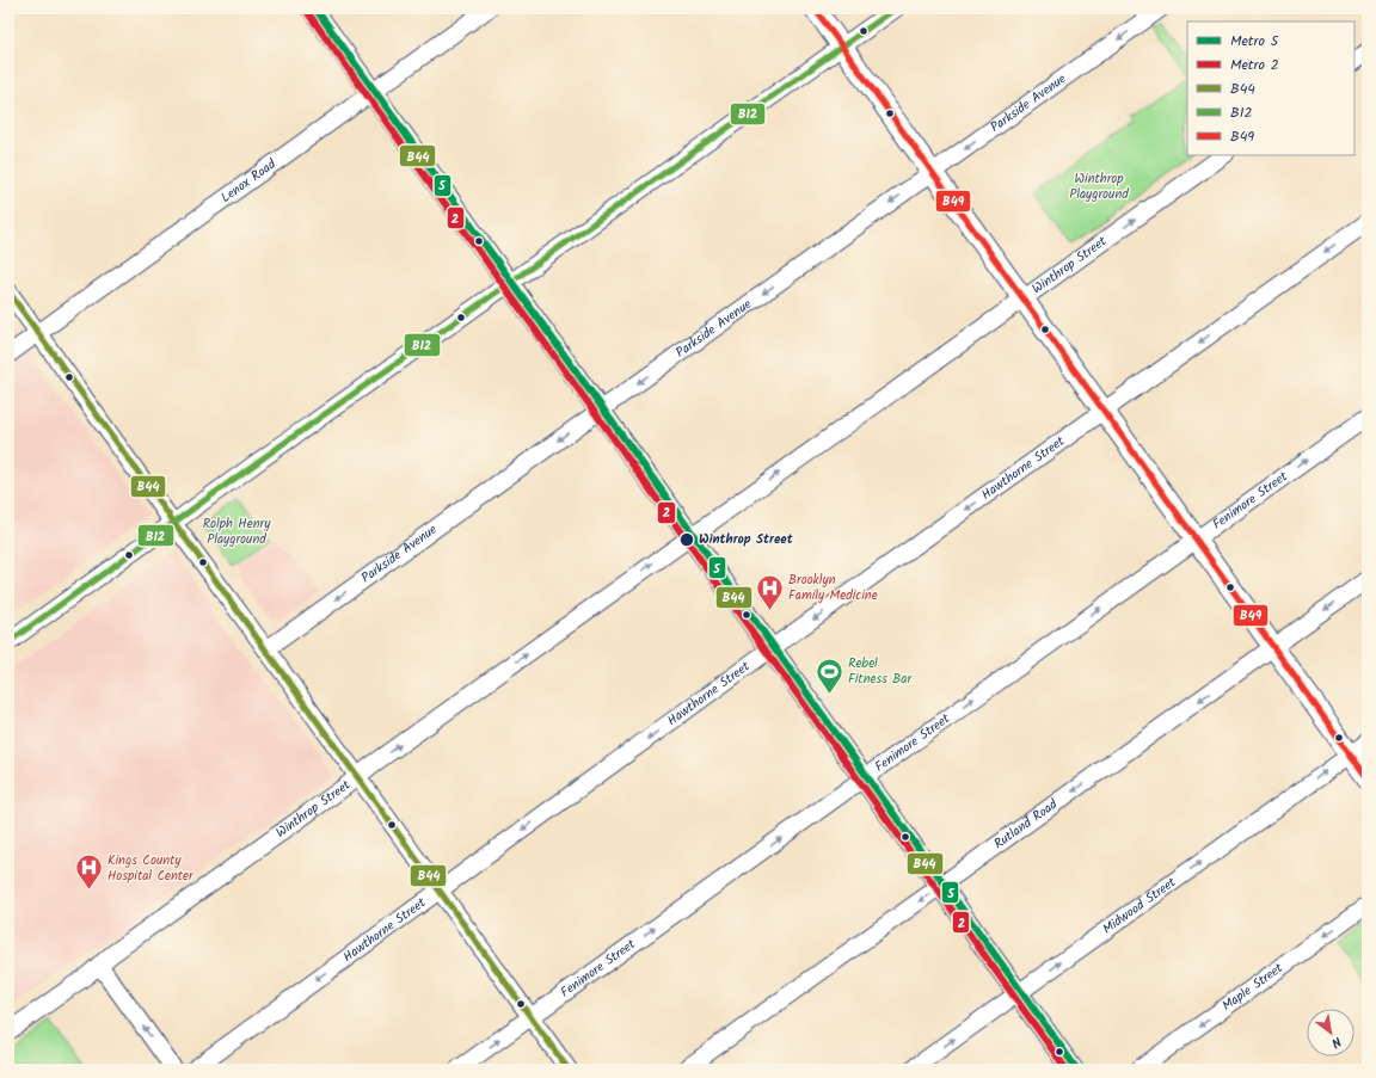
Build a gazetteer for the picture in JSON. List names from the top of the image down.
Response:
{
  "streets": {
    "street": [
      "Parkside Avenue",
      "Lenox Road",
      "Winthrop Street",
      "Hawthorne Street",
      "Fenimore Street",
      "Rutland Road",
      "Midwood Street",
      "Maple Street"
    ]
  },
  "one_way": [
    "Parkside Avenue",
    "Winthrop Street",
    "Hawthorne Street",
    "Fenimore Street",
    "Rutland Road",
    "Midwood Street",
    "Maple Street"
  ],
  "parks": ["Winthrop Playground", "Rolph Henry Playground"],
  "places": {
    "other": ["Winthrop Street"],
    "hospital": ["Brooklyn Family Medicine", "Kings County Hospital Center"],
    "sports": ["Rebel Fitness Bar"]
  },
  "lines": [
    "metro line 5",
    "transit line B44",
    "transit line B12",
    "transit line B49",
    "metro line 2"
  ],
  "legend": [
    "Metro 5",
    "Metro 2",
    "B44",
    "B12",
    "B49"
  ],
  "north": "bottom right"
}
